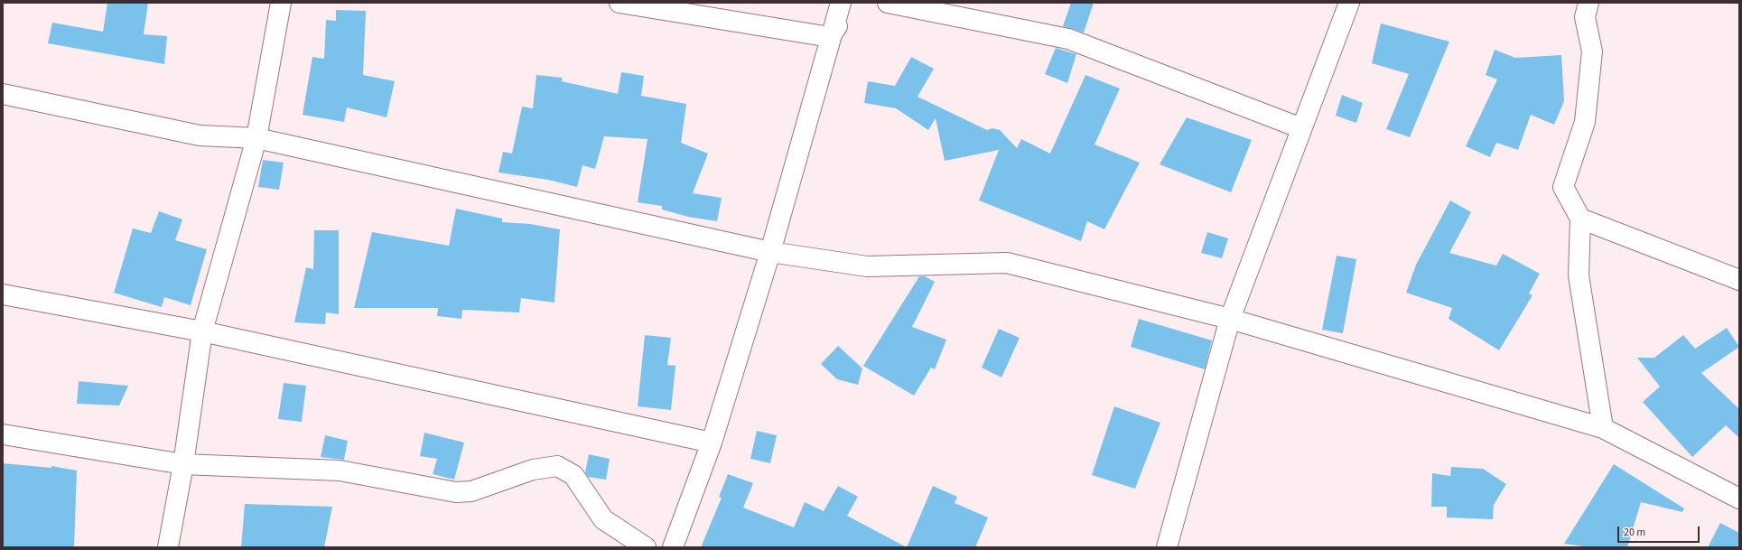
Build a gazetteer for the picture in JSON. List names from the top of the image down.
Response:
{
  "scale_bar": "20 m"
}
